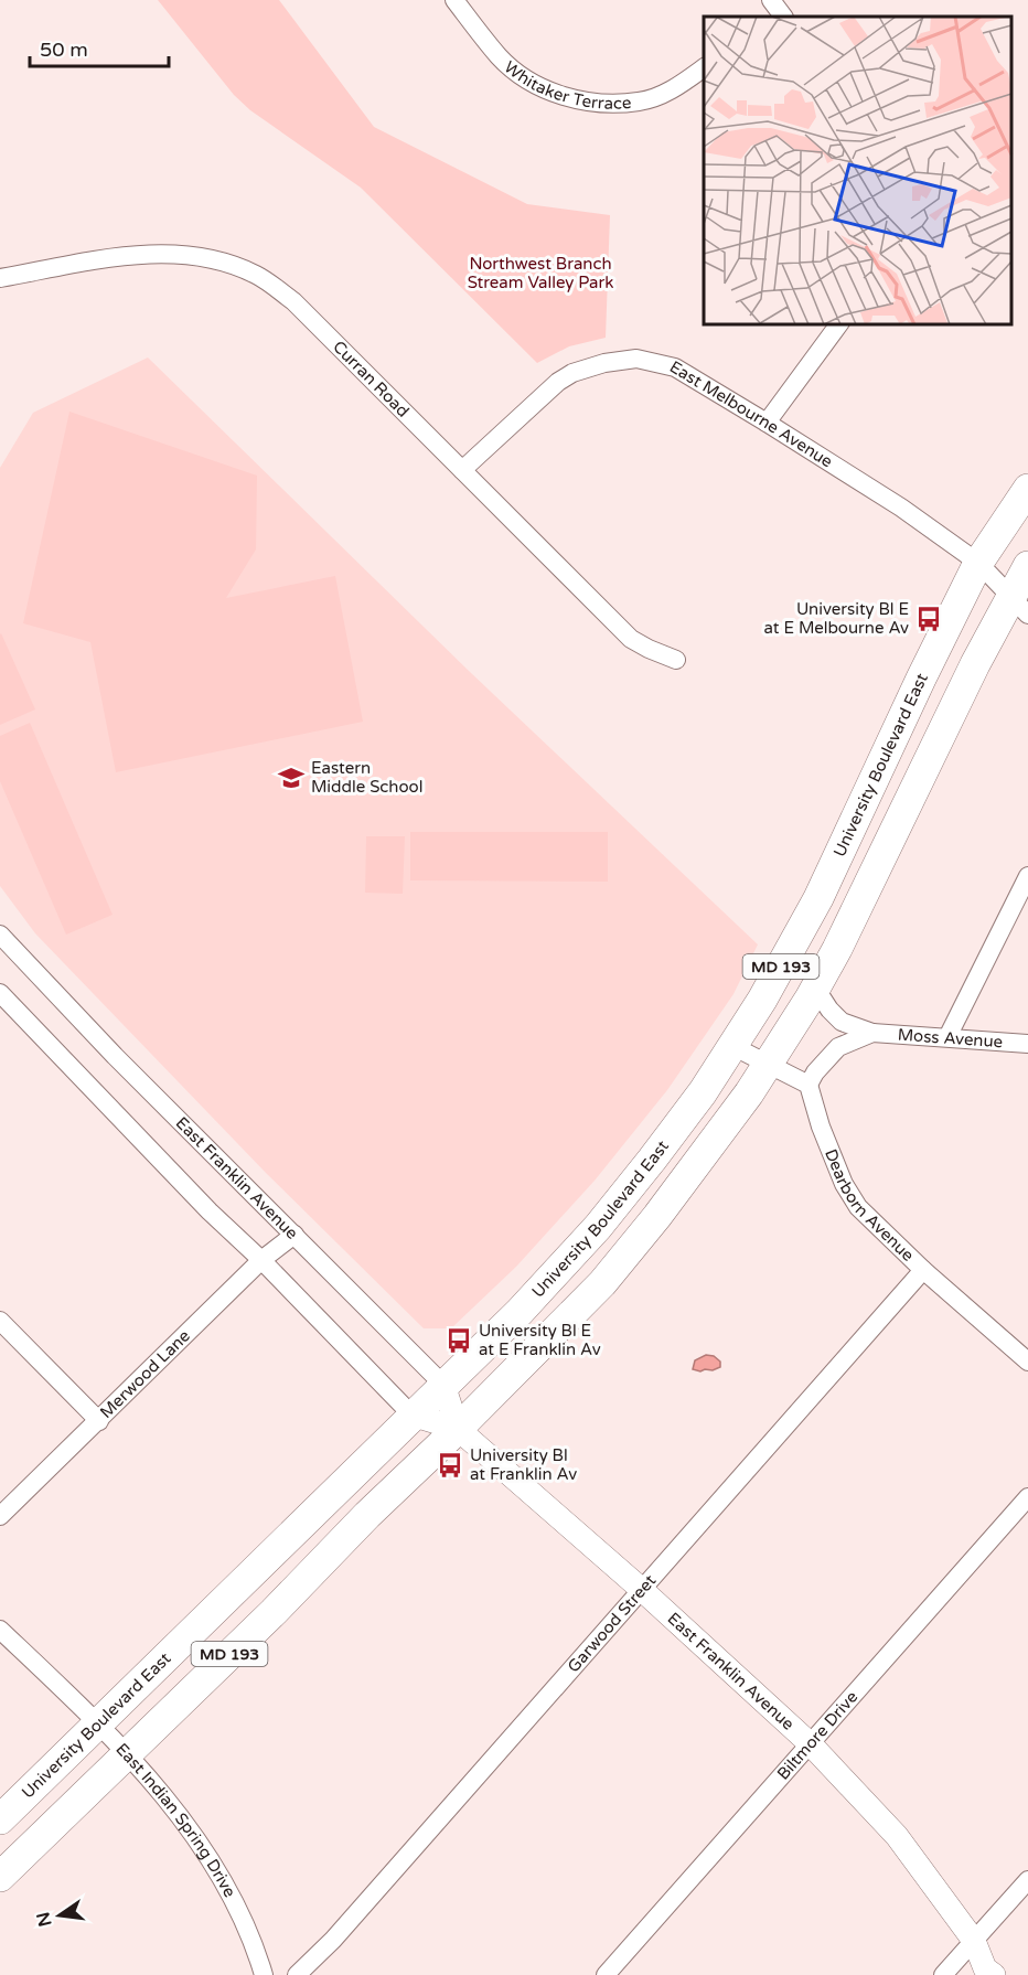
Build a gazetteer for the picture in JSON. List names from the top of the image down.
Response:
{
  "streets": {
    "main road": ["University Boulevard East", "MD 193"],
    "street": [
      "Whitaker Terrace",
      "Curran Road",
      "East Melbourne Avenue",
      "Moss Avenue",
      "East Franklin Avenue",
      "Dearborn Avenue",
      "Merwood Lane",
      "Garwood Street",
      "Biltmore Drive",
      "East Indian Spring Drive"
    ]
  },
  "crossings": [
    ["Curran Road", "East Melbourne Avenue"],
    ["East Melbourne Avenue", "University Boulevard East"],
    ["East Melbourne Avenue", "MD 193"],
    ["University Boulevard East", "East Franklin Avenue"],
    ["University Boulevard East", "East Indian Spring Drive"],
    ["MD 193", "Moss Avenue"],
    ["MD 193", "East Franklin Avenue"],
    ["MD 193", "East Indian Spring Drive"],
    ["Moss Avenue", "Dearborn Avenue"],
    ["East Franklin Avenue", "Merwood Lane"],
    ["East Franklin Avenue", "Garwood Street"],
    ["East Franklin Avenue", "Biltmore Drive"],
    ["Dearborn Avenue", "Garwood Street"]
  ],
  "parks": ["Northwest Branch Stream Valley Park"],
  "places": {
    "bus stop": ["University Bl E at E Melbourne Av", "University Bl E at E Franklin Av", "University Bl at Franklin Av"],
    "school or university": ["Eastern Middle School"]
  },
  "scale_bar": "50 m",
  "north": "left"
}
